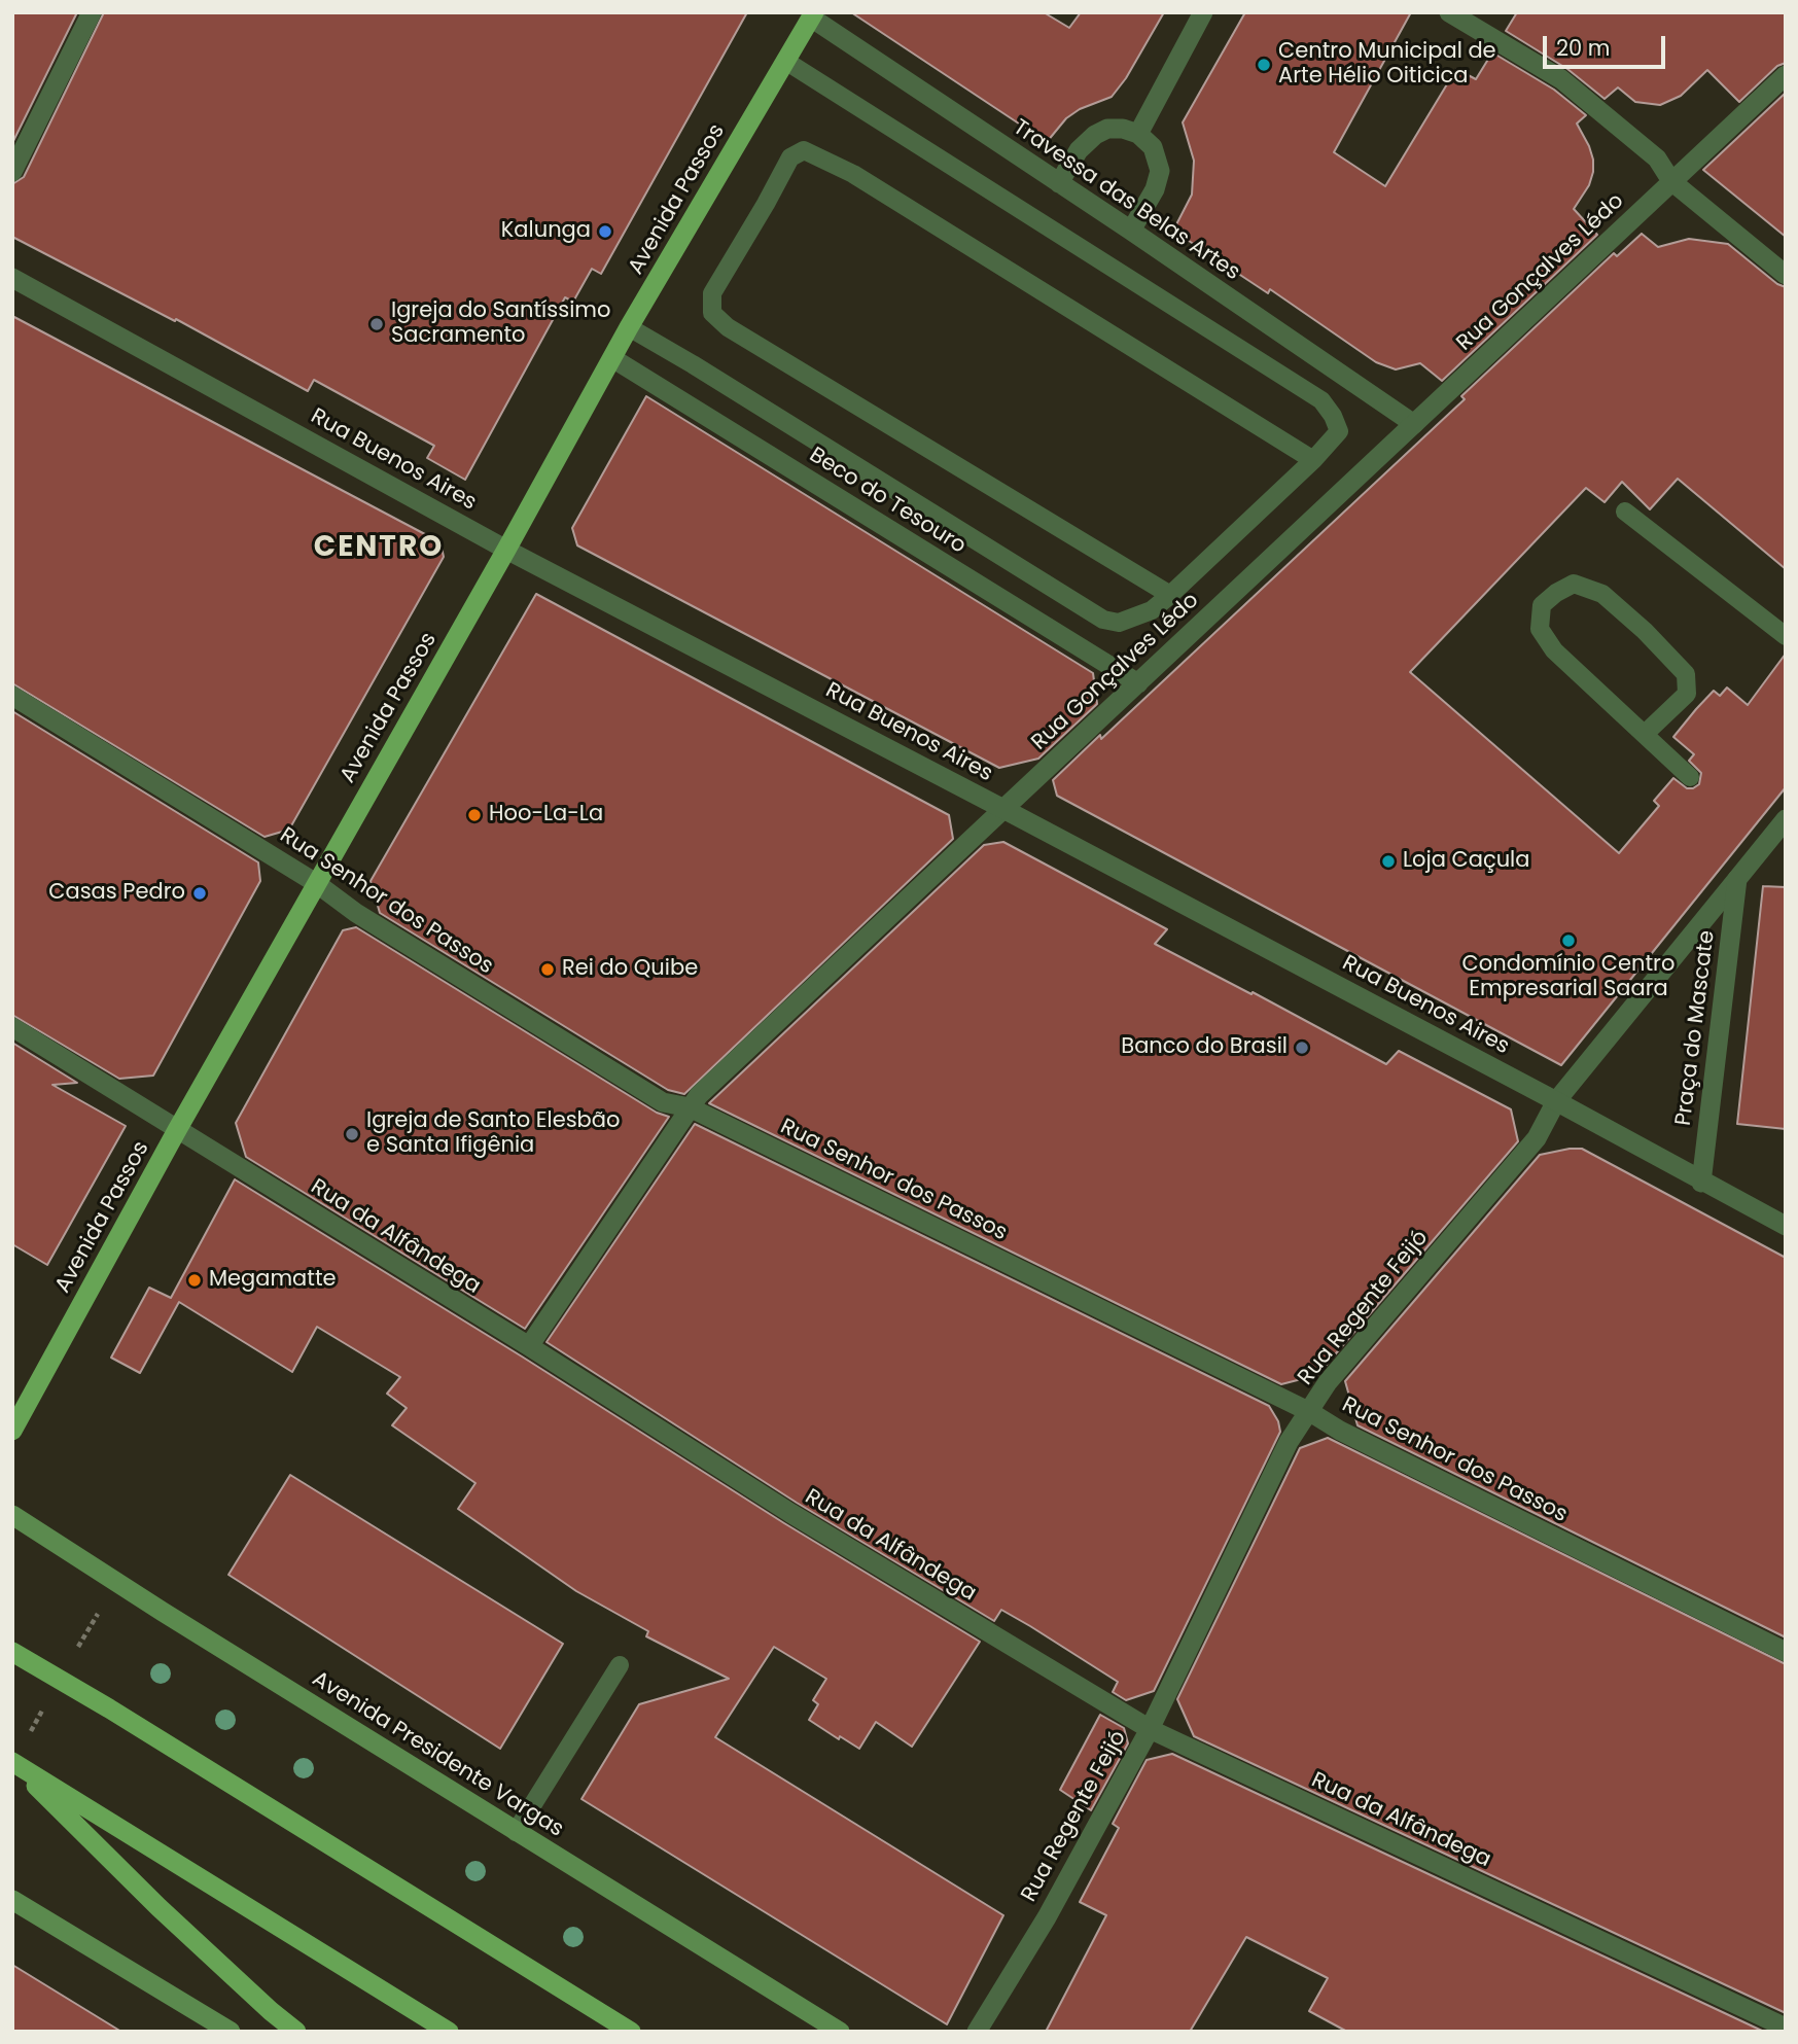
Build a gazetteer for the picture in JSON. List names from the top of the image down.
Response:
{
  "streets": {
    "main road": ["Avenida Passos", "Avenida Presidente Vargas"],
    "street": [
      "Travessa das Belas Artes",
      "Rua Gonçalves Lédo",
      "Rua Buenos Aires",
      "Beco do Tesouro",
      "Rua Senhor dos Passos",
      "Praça do Mascate",
      "Rua da Alfândega",
      "Rua Regente Feijó"
    ]
  },
  "crossings": [
    ["Avenida Passos", "Travessa das Belas Artes"],
    ["Avenida Passos", "Rua Buenos Aires"],
    ["Avenida Passos", "Beco do Tesouro"],
    ["Avenida Passos", "Rua Senhor dos Passos"],
    ["Avenida Passos", "Rua da Alfândega"],
    ["Travessa das Belas Artes", "Rua Gonçalves Lédo"],
    ["Rua Gonçalves Lédo", "Rua Buenos Aires"],
    ["Rua Gonçalves Lédo", "Beco do Tesouro"],
    ["Rua Gonçalves Lédo", "Rua Senhor dos Passos"],
    ["Rua Gonçalves Lédo", "Rua da Alfândega"],
    ["Rua Buenos Aires", "Praça do Mascate"],
    ["Rua Buenos Aires", "Rua Regente Feijó"],
    ["Rua Senhor dos Passos", "Rua Regente Feijó"],
    ["Praça do Mascate", "Rua Regente Feijó"],
    ["Rua da Alfândega", "Rua Regente Feijó"]
  ],
  "districts": ["CENTRO"],
  "places": [
    "Centro Municipal de Arte Hélio Oiticica",
    "Kalunga",
    "Igreja do Santíssimo Sacramento",
    "Hoo-La-La",
    "Loja Caçula",
    "Casas Pedro",
    "Condomínio Centro Empresarial Saara",
    "Rei do Quibe",
    "Banco do Brasil",
    "Igreja de Santo Elesbão e Santa Ifigênia",
    "Megamatte"
  ],
  "scale_bar": "20 m"
}
